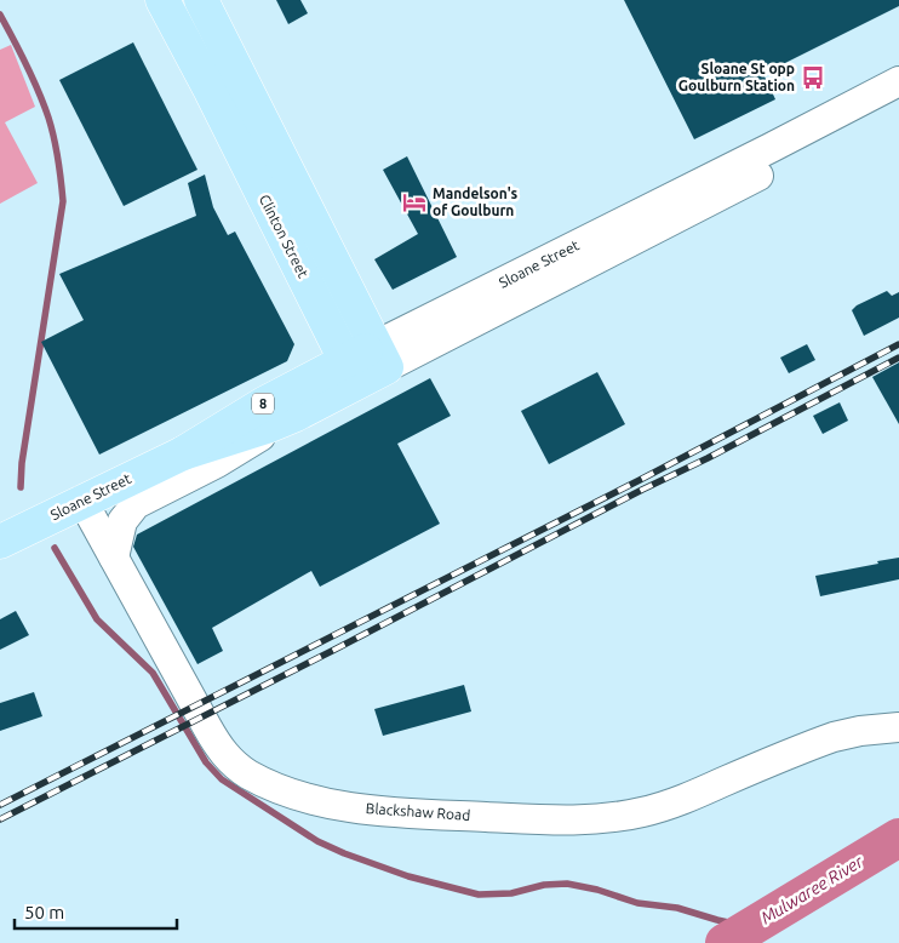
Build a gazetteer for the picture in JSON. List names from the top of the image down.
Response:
{
  "streets": {
    "main road": ["Clinton Street", "Sloane Street", "8"],
    "street": ["Blackshaw Road"]
  },
  "crossings": [
    ["Clinton Street", "Sloane Street"],
    ["Sloane Street", "Blackshaw Road"]
  ],
  "water": ["Mulwaree River"],
  "places": {
    "bus stop": ["Sloane St opp Goulburn Station"],
    "hotel": ["Mandelson's of Goulburn"]
  },
  "scale_bar": "50 m"
}
